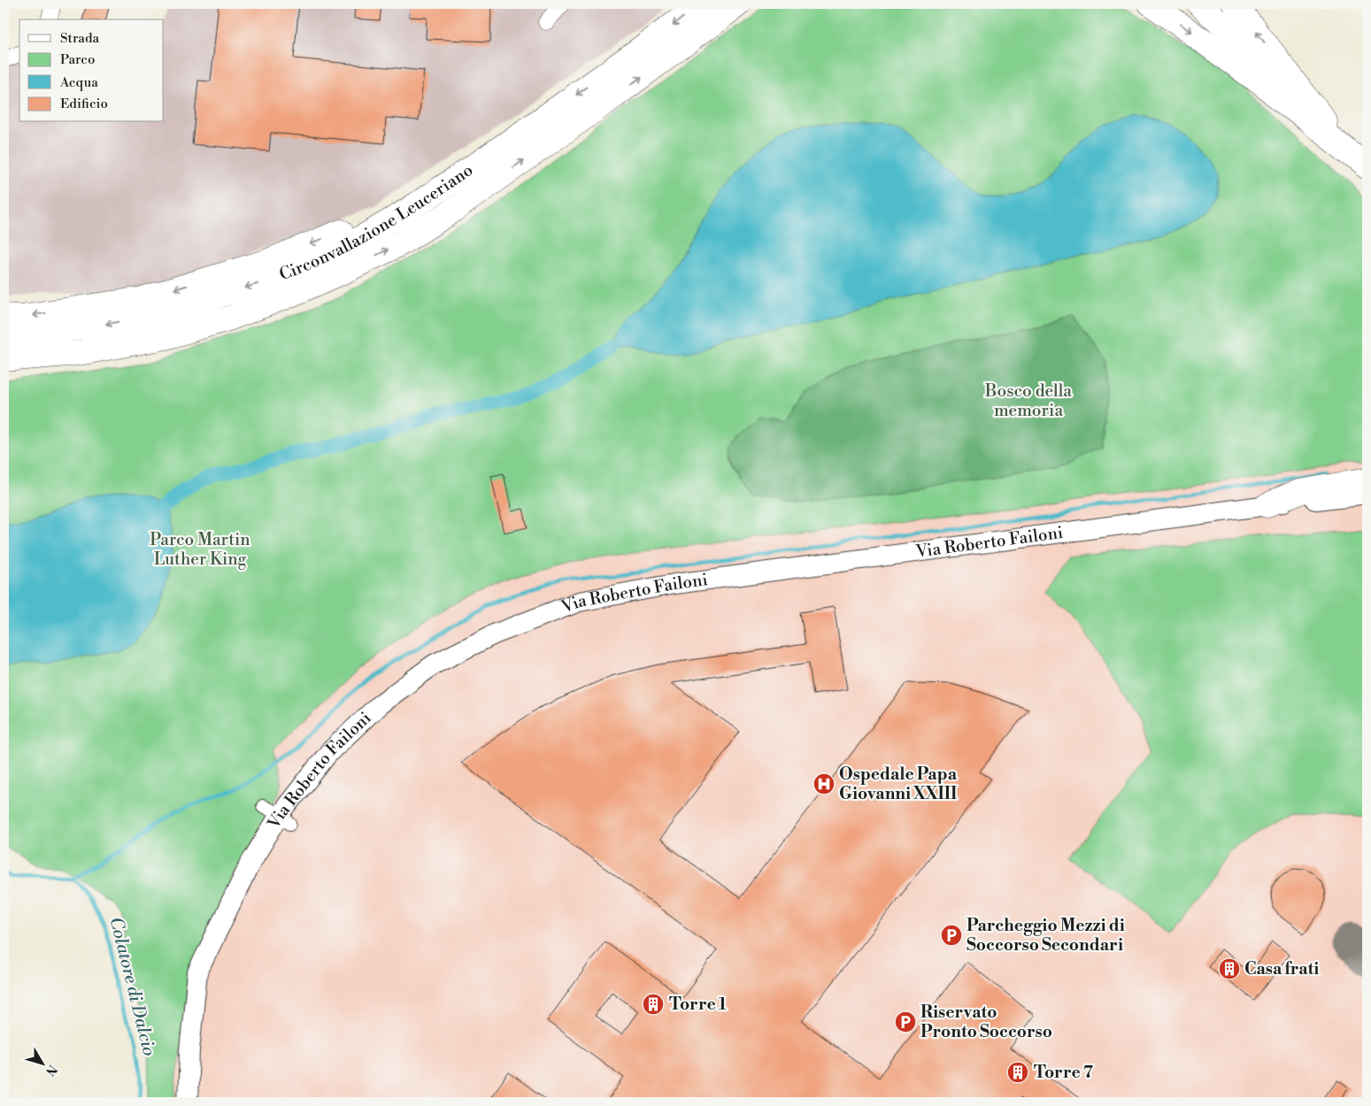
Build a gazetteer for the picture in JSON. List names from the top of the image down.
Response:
{
  "streets": {
    "highway": ["Circonvallazione Leuceriano"],
    "street": ["Via Roberto Failoni"]
  },
  "water": ["Colatore di Dalcio"],
  "parks": ["Bosco della memoria", "Parco Martin Luther King"],
  "places": {
    "hospital": ["Ospedale Papa Giovanni XXIII"],
    "parking": ["Parcheggio Mezzi di Soccorso Secondari", "Riservato Pronto Soccorso"],
    "building": ["Casa frati", "Torre 1", "Torre 7"]
  },
  "legend": [
    "Strada",
    "Parco",
    "Acqua",
    "Edificio"
  ],
  "north": "bottom right"
}
